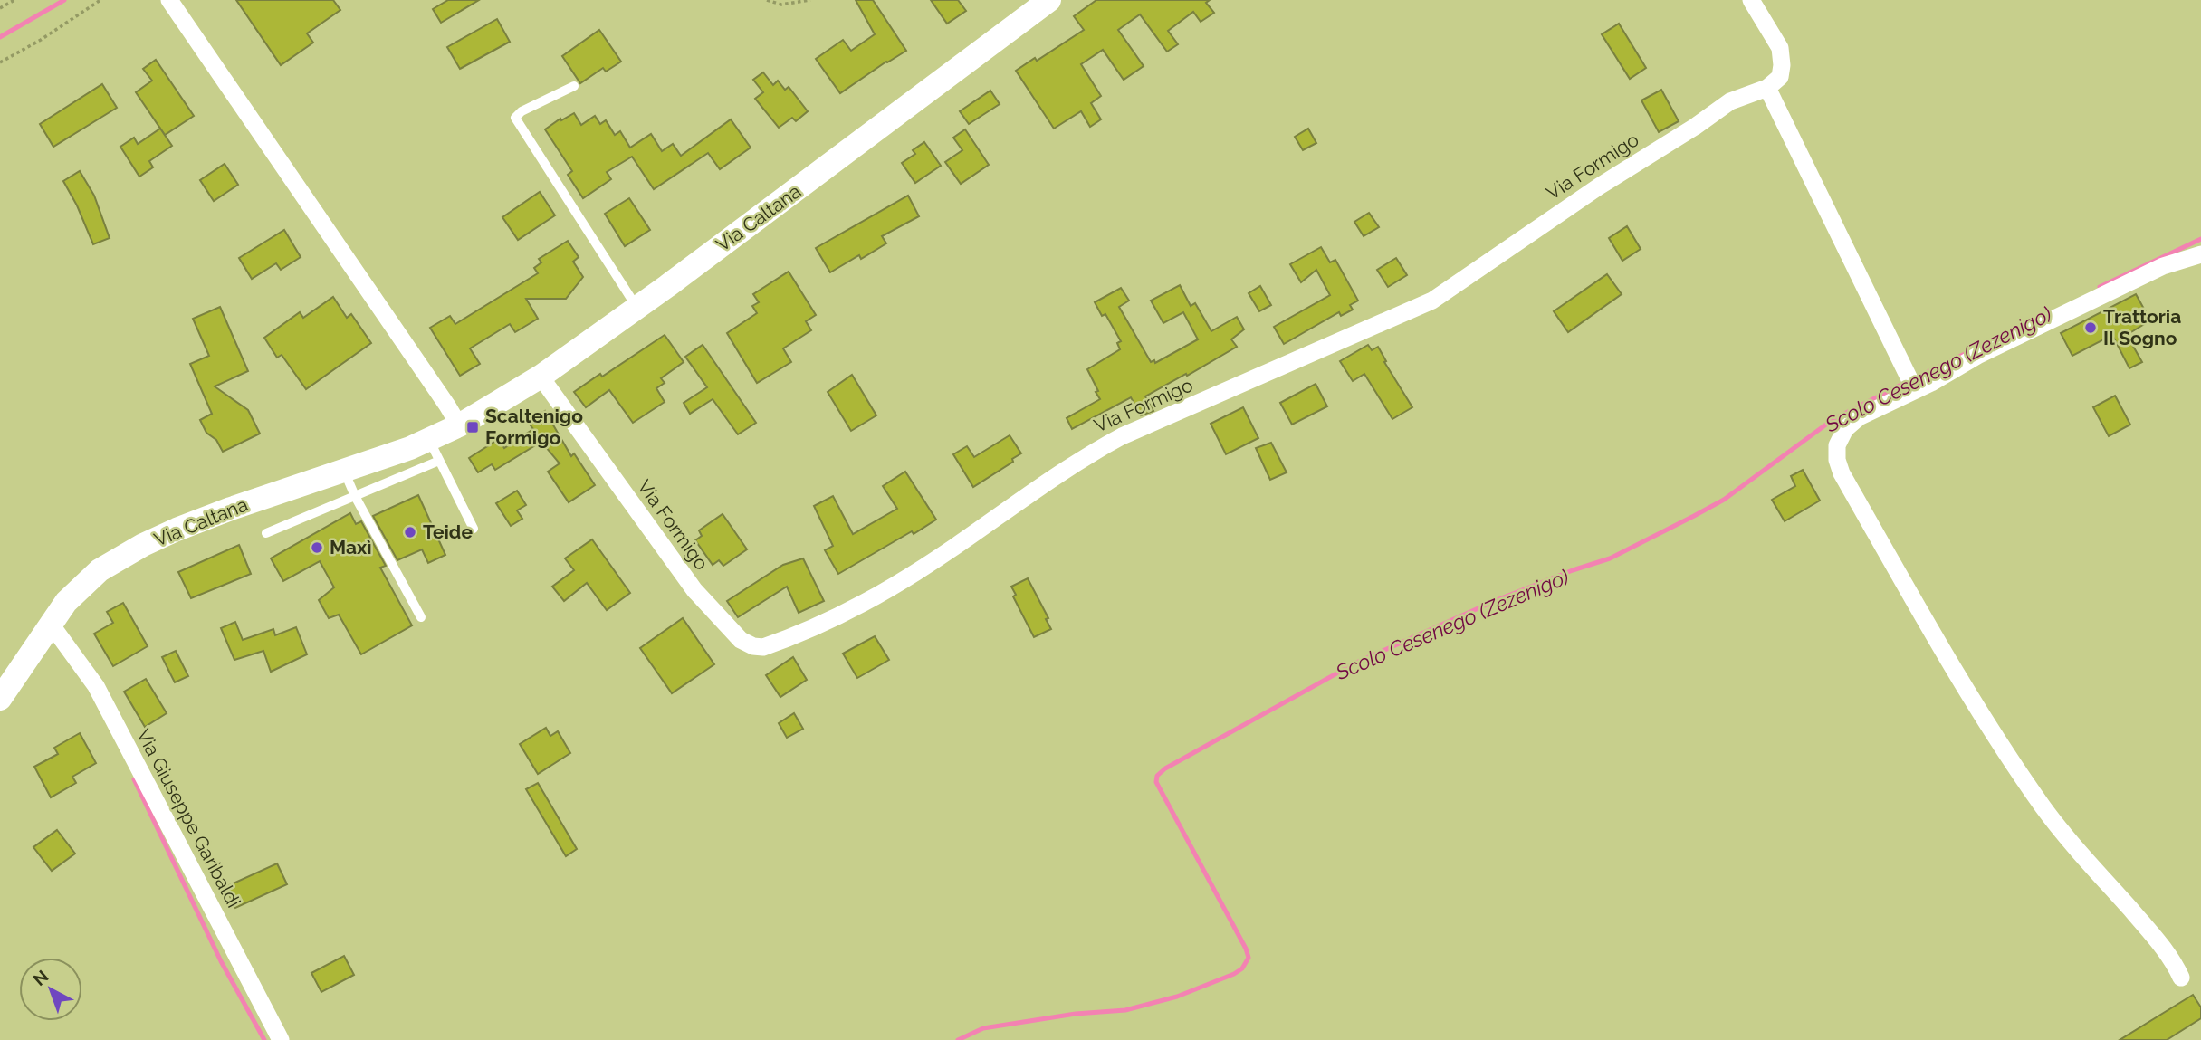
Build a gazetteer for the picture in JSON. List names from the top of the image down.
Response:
{
  "streets": {
    "main road": ["Via Caltana"],
    "street": ["Via Formigo", "Via Giuseppe Garibaldi"]
  },
  "crossings": [
    ["Via Formigo", "Via Caltana"],
    ["Via Caltana", "Via Giuseppe Garibaldi"]
  ],
  "water": ["Scolo Cesenego (Zezenigo)"],
  "places": {
    "other": ["Trattoria Il Sogno", "Teide", "Maxì"],
    "transit": ["Scaltenigo Formigo"]
  },
  "north": "top left"
}
